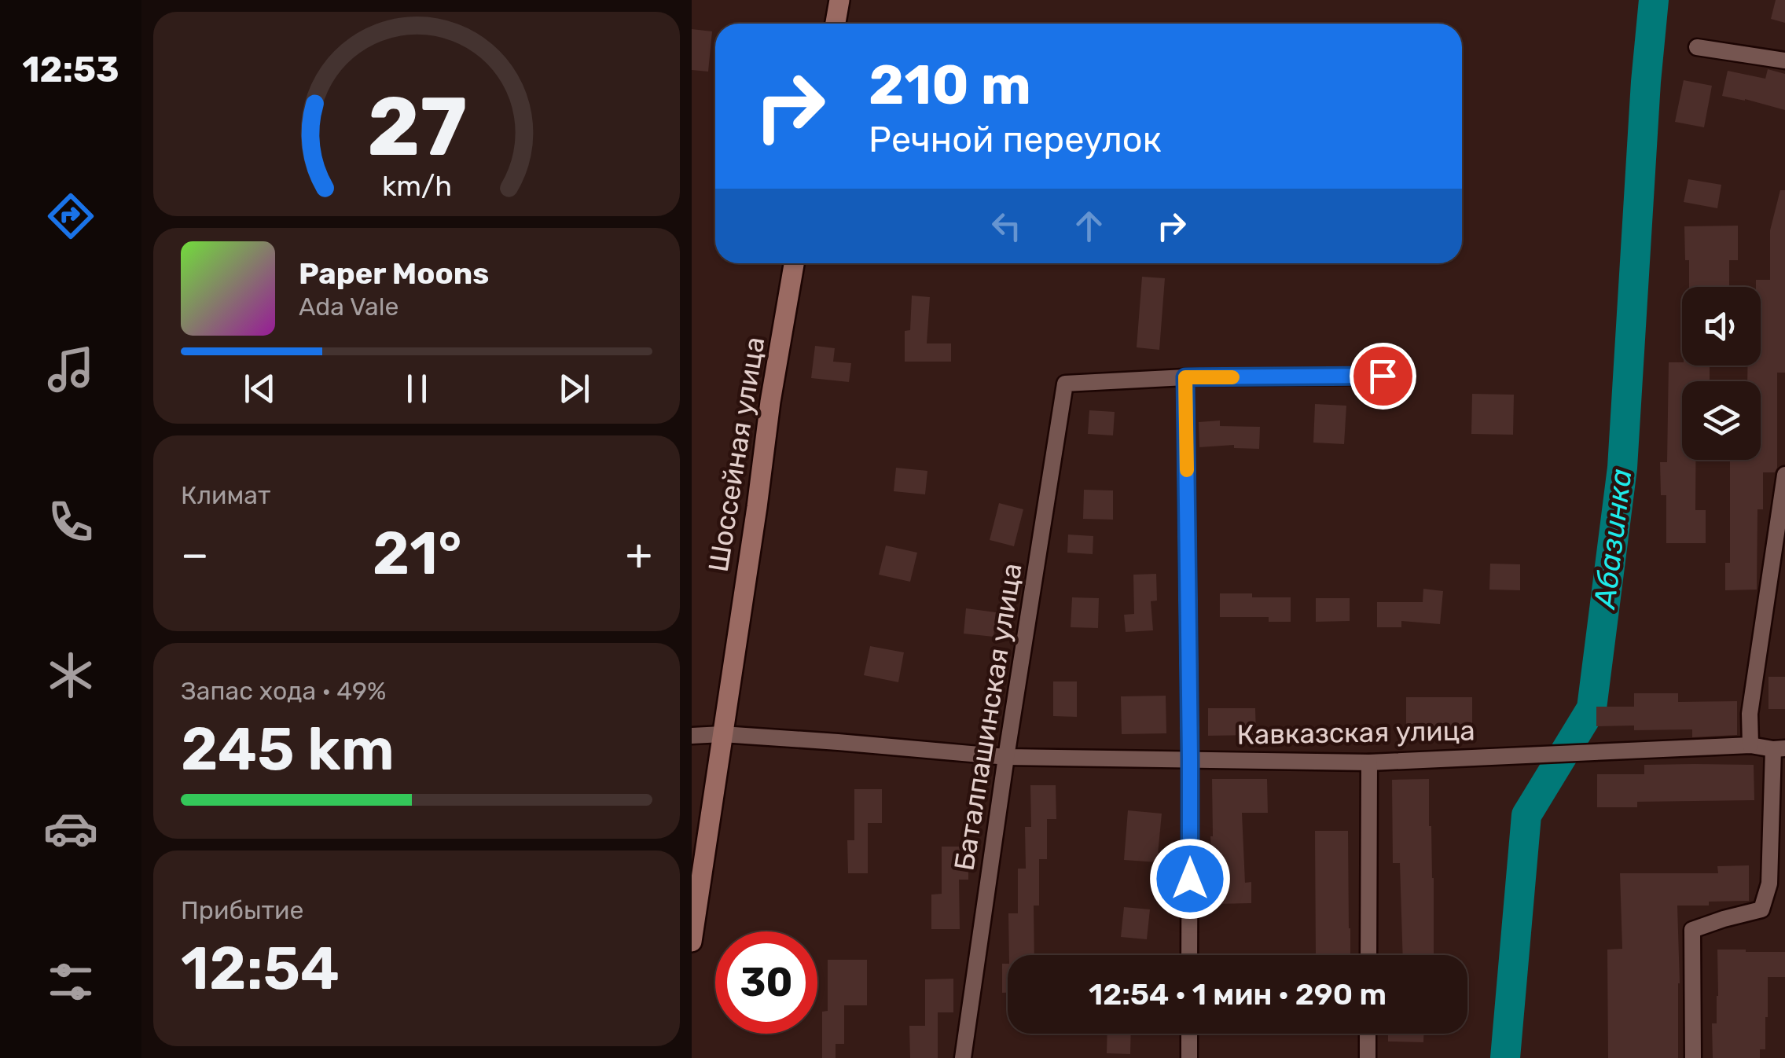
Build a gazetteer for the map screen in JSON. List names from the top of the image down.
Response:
{
  "streets": {
    "main road": ["Шоссейная улица"],
    "street": ["Баталпашинская улица", "Кавказская улица"]
  },
  "crossings": [
    ["Шоссейная улица", "Кавказская улица"],
    ["Баталпашинская улица", "Кавказская улица"]
  ],
  "water": ["Абазинка"],
  "page": {
    "tabs": "12:53",
    "turn": ["210 m", "Речной переулок"],
    "song": ["Paper Moons", "Ada Vale"],
    "tile": [
      "Климат",
      ["Запас хода · 49%", "245 km"],
      ["Прибытие", "12:54"]
    ],
    "heat": ["−", "21°", "+"],
    "limit": "30",
    "trip": "12:54 · 1 мин · 290 m",
    "gauge": ["27", "km/h"]
  }
}
